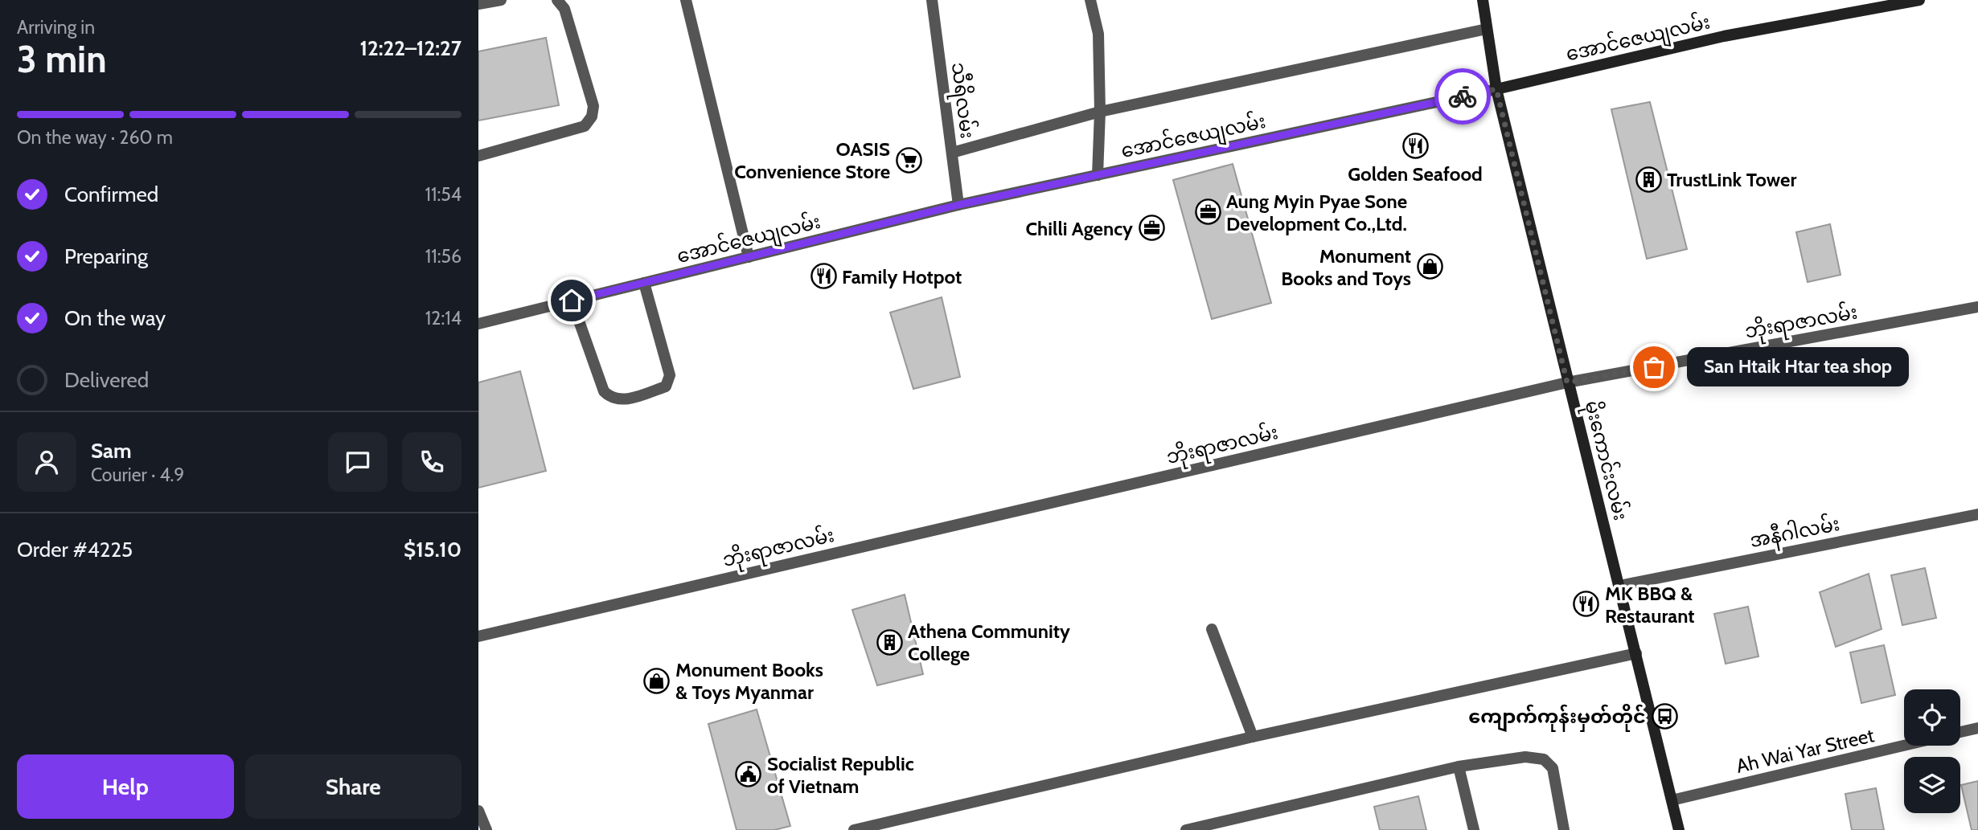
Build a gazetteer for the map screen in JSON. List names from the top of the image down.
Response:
{
  "streets": {
    "main road": ["အောင်ဇေယျလမ်း", "မိုးကောင်းလမ်း"],
    "street": [
      "သီရိလမ်း",
      "ဘိုးရာဇာလမ်း",
      "အနီဂါလမ်း",
      "Ah Wai Yar Street"
    ]
  },
  "crossings": [
    ["အောင်ဇေယျလမ်း", "သီရိလမ်း"],
    ["အောင်ဇေယျလမ်း", "မိုးကောင်းလမ်း"],
    ["ဘိုးရာဇာလမ်း", "မိုးကောင်းလမ်း"],
    ["မိုးကောင်းလမ်း", "အနီဂါလမ်း"],
    ["မိုးကောင်းလမ်း", "Ah Wai Yar Street"]
  ],
  "places": {
    "restaurant": ["Golden Seafood", "Family Hotpot", "MK BBQ & Restaurant"],
    "supermarket": ["OASIS Convenience Store"],
    "building": ["TrustLink Tower", "Athena Community College"],
    "office": ["Aung Myin Pyae Sone Development Co.,Ltd.", "Chilli Agency"],
    "shop": ["Monument Books and Toys", "Monument Books & Toys Myanmar"],
    "other": ["San Htaik Htar tea shop"],
    "bus stop": ["ကျောက်ကုန်းမှတ်တိုင်"],
    "public building": ["Socialist Republic of Vietnam"]
  },
  "page": {
    "heading": ["3 min", "Arriving in", "12:22–12:27"],
    "panel": [
      "Sam",
      "Courier · 4.9",
      "Order #4225",
      "$15.10"
    ],
    "bar": "On the way · 260 m",
    "list": [
      ["Confirmed", "11:54"],
      ["Preparing", "11:56"],
      ["On the way", "12:14"],
      "Delivered"
    ],
    "bubble": "San Htaik Htar tea shop",
    "buttons": ["Help", "Share"]
  }
}
